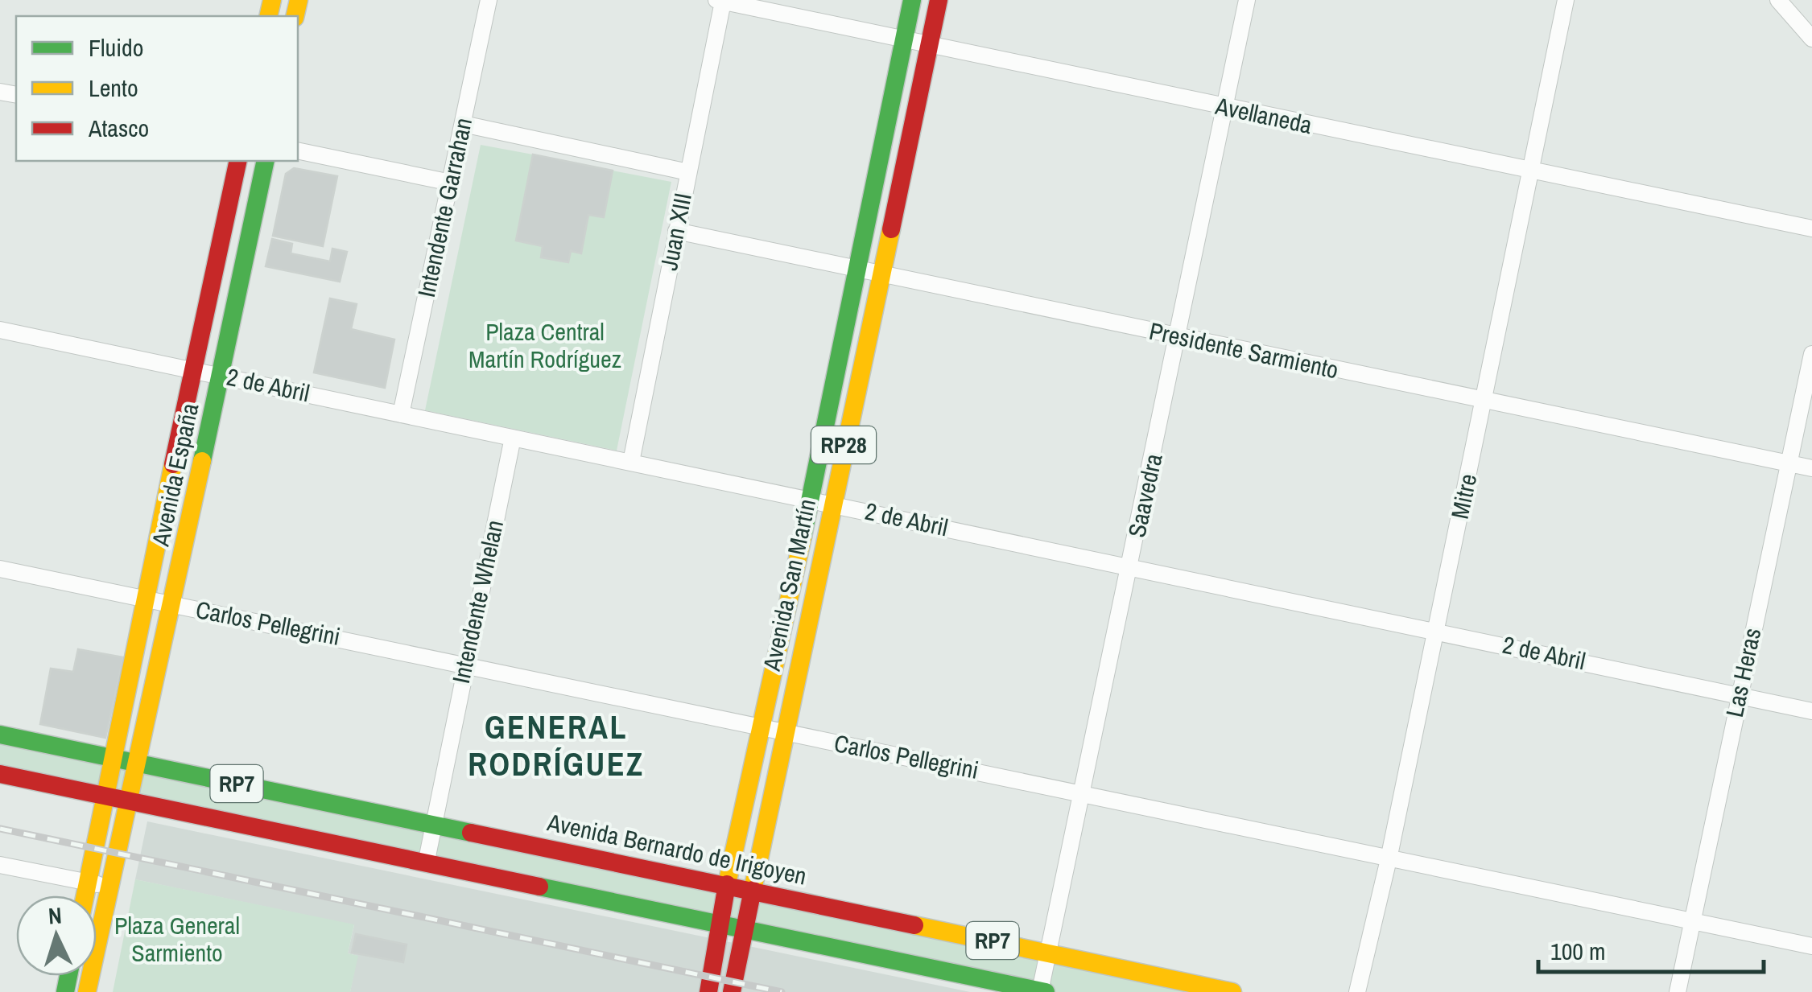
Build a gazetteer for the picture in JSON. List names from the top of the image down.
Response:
{
  "streets": {
    "main road": [
      "RP28",
      "Avenida España",
      "Avenida San Martín",
      "RP7",
      "Avenida Bernardo de Irigoyen"
    ],
    "street": [
      "Avellaneda",
      "Intendente Garrahan",
      "Juan XIII",
      "Presidente Sarmiento",
      "2 de Abril",
      "Saavedra",
      "Mitre",
      "Intendente Whelan",
      "Carlos Pellegrini",
      "Las Heras"
    ]
  },
  "crossings": [
    ["Avellaneda", "Juan XIII"],
    ["Avellaneda", "Saavedra"],
    ["Avellaneda", "Mitre"],
    ["Avellaneda", "Avenida San Martín"],
    ["Intendente Garrahan", "2 de Abril"],
    ["Juan XIII", "Presidente Sarmiento"],
    ["Juan XIII", "2 de Abril"],
    ["Presidente Sarmiento", "Saavedra"],
    ["Presidente Sarmiento", "Mitre"],
    ["Presidente Sarmiento", "Avenida San Martín"],
    ["Presidente Sarmiento", "Las Heras"],
    ["2 de Abril", "Avenida España"],
    ["2 de Abril", "Saavedra"],
    ["2 de Abril", "Mitre"],
    ["2 de Abril", "Avenida San Martín"],
    ["2 de Abril", "Intendente Whelan"],
    ["2 de Abril", "Las Heras"],
    ["Avenida España", "Carlos Pellegrini"],
    ["Avenida España", "RP7"],
    ["Avenida España", "Avenida Bernardo de Irigoyen"],
    ["Saavedra", "Carlos Pellegrini"],
    ["Saavedra", "RP7"],
    ["Saavedra", "Avenida Bernardo de Irigoyen"],
    ["Mitre", "Carlos Pellegrini"],
    ["Avenida San Martín", "Carlos Pellegrini"],
    ["Avenida San Martín", "RP7"],
    ["Avenida San Martín", "Avenida Bernardo de Irigoyen"],
    ["Intendente Whelan", "Carlos Pellegrini"],
    ["Intendente Whelan", "RP7"],
    ["Intendente Whelan", "Avenida Bernardo de Irigoyen"],
    ["Carlos Pellegrini", "Las Heras"],
    ["RP7", "Avenida Bernardo de Irigoyen"]
  ],
  "districts": ["GENERAL RODRÍGUEZ"],
  "parks": ["Plaza Central Martín Rodríguez", "Plaza General Sarmiento"],
  "legend": ["Fluido", "Lento", "Atasco"],
  "scale_bar": "100 m",
  "north": "top"
}
